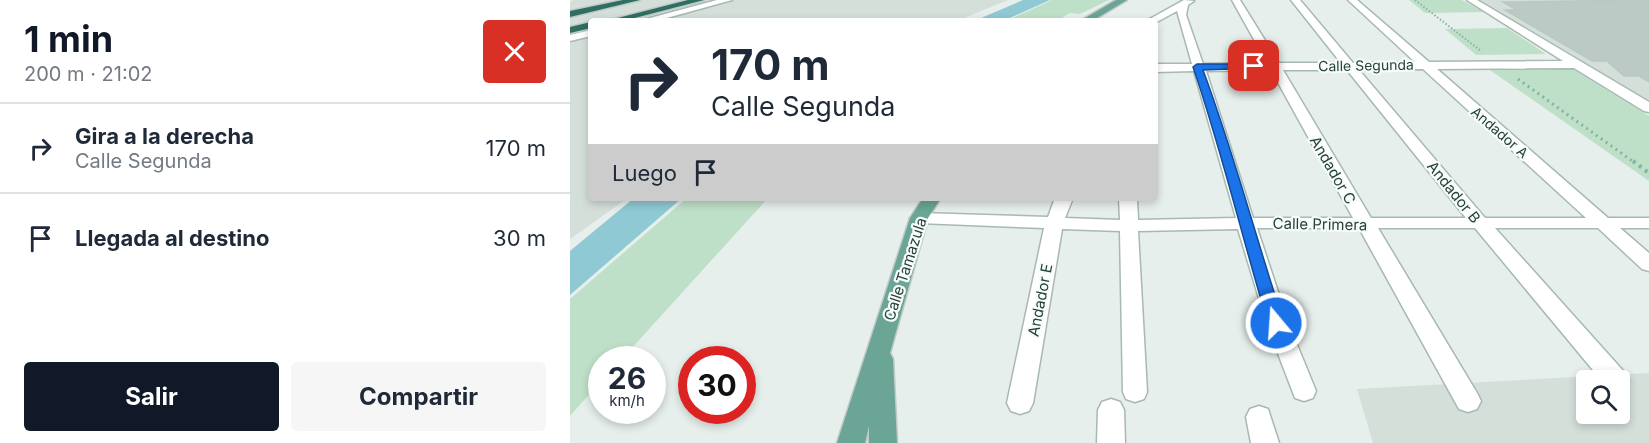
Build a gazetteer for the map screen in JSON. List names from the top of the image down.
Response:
{
  "streets": {
    "main road": ["Calle Tamazula"],
    "street": [
      "Calle Segunda",
      "Andador A",
      "Andador C",
      "Andador B",
      "Calle Primera",
      "Andador E"
    ]
  },
  "crossings": [
    ["Calle Segunda", "Andador A"],
    ["Calle Segunda", "Andador C"],
    ["Calle Segunda", "Andador B"],
    ["Andador A", "Calle Primera"],
    ["Andador C", "Calle Primera"],
    ["Andador B", "Calle Primera"],
    ["Calle Primera", "Calle Tamazula"],
    ["Calle Primera", "Andador E"]
  ],
  "page": {
    "heading": ["1 min", "200 m · 21:02"],
    "turn": ["170 m", "Calle Segunda"],
    "list": [
      {
        "name": "Gira a la derecha",
        "note": "Calle Segunda",
        "value": "170 m"
      },
      {
        "name": "Llegada al destino",
        "value": "30 m"
      }
    ],
    "then": "Luego",
    "speed": "26 km/h",
    "limit": "30",
    "buttons": ["Salir", "Compartir"]
  }
}
